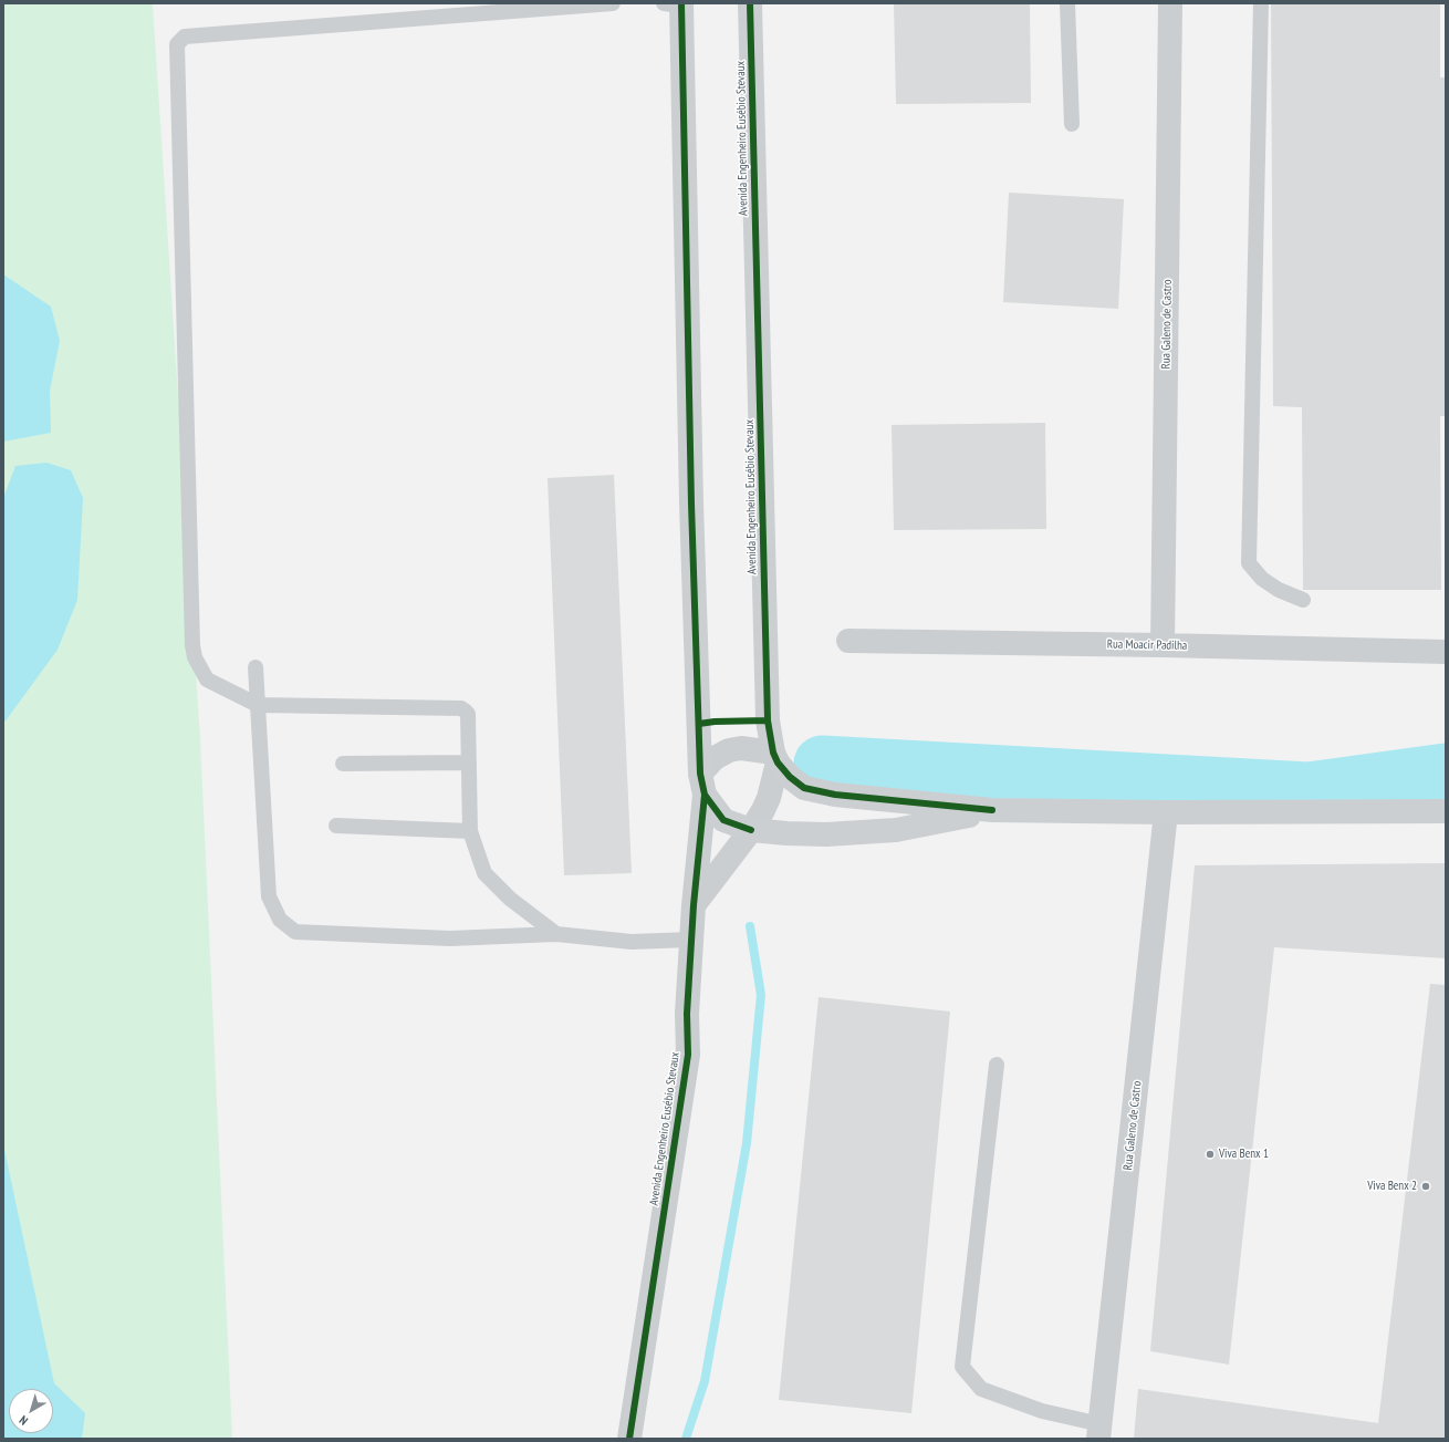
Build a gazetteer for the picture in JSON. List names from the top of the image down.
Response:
{
  "streets": {
    "main road": ["Avenida Engenheiro Eusébio Stevaux"],
    "street": ["Rua Galeno de Castro", "Rua Moacir Padilha"]
  },
  "crossings": [
    ["Rua Galeno de Castro", "Rua Moacir Padilha"]
  ],
  "places": ["Viva Benx 1", "Viva Benx 2"],
  "north": "bottom left"
}
